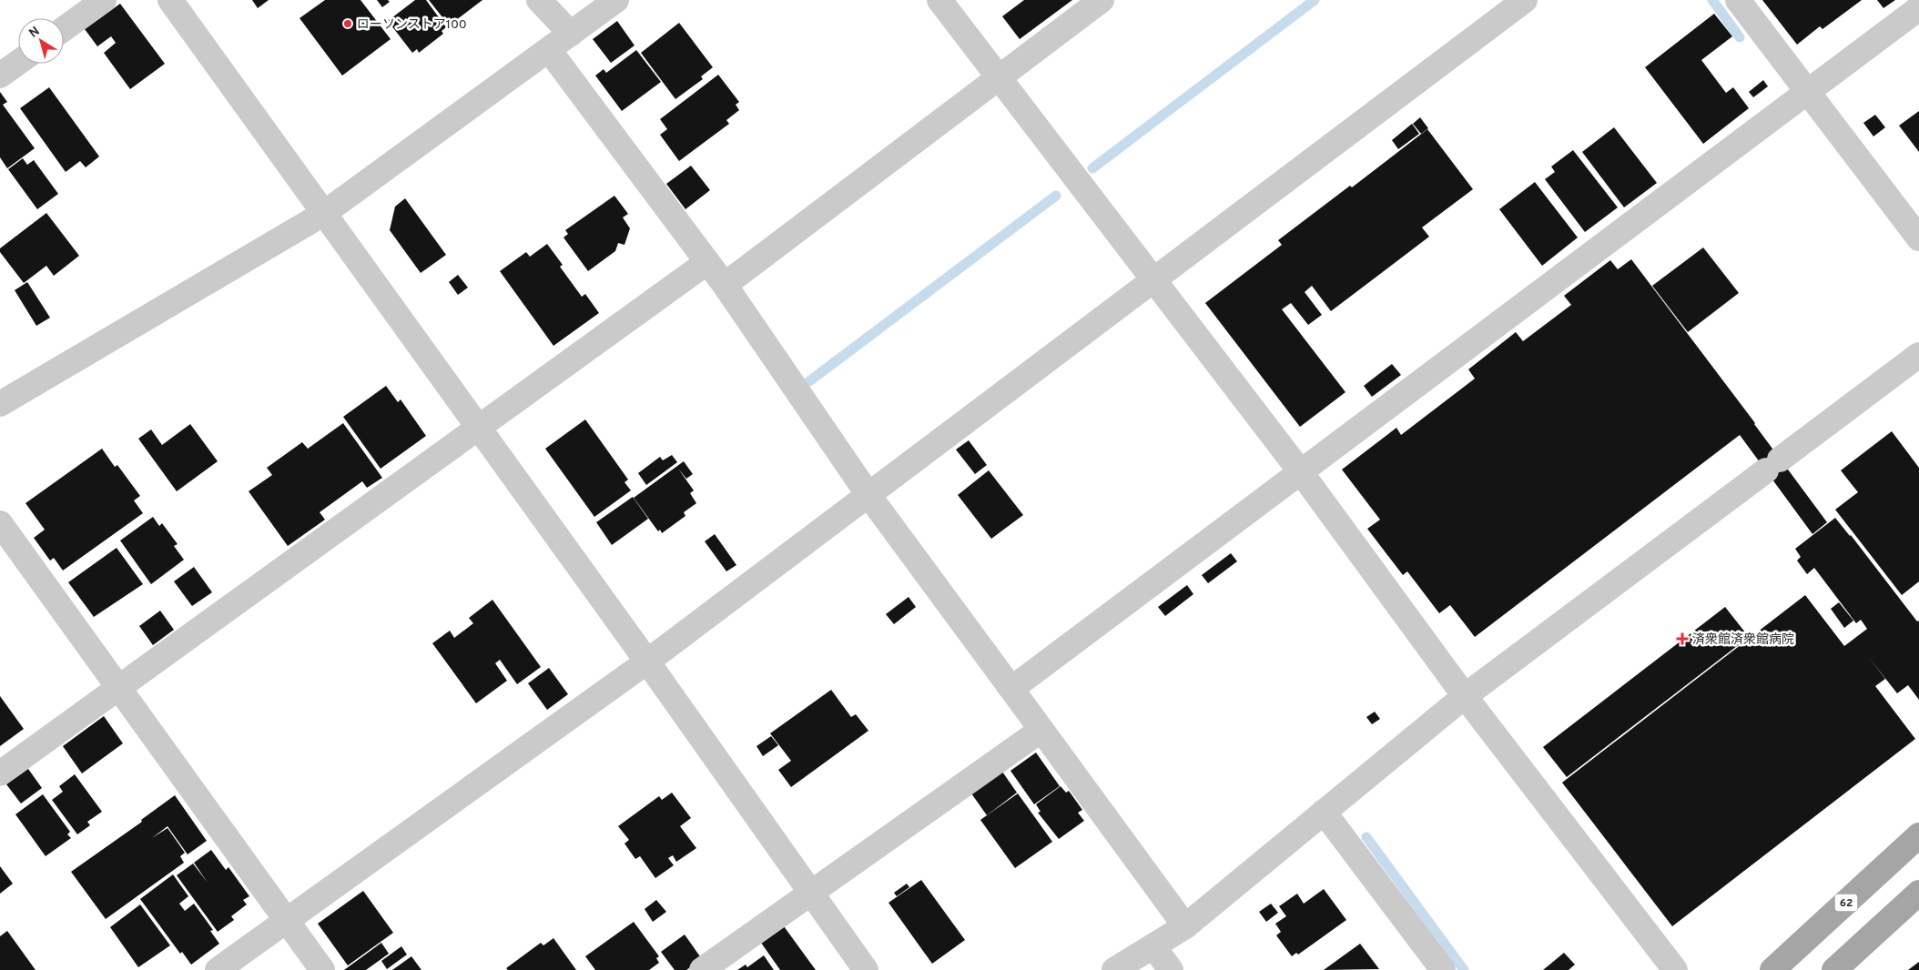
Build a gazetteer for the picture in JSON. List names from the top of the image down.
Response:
{
  "streets": {
    "main road": ["62"]
  },
  "places": {
    "other": ["ローソンストア100"],
    "health": ["済衆館済衆館病院"]
  },
  "north": "top left"
}
